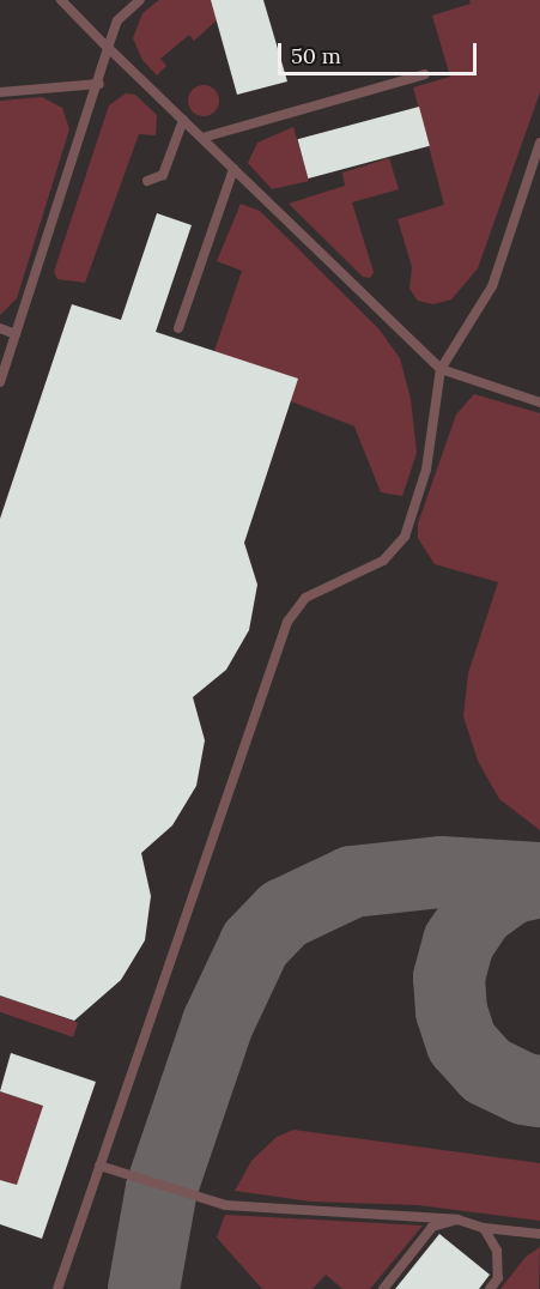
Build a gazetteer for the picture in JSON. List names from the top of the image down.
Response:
{
  "scale_bar": "50 m"
}
